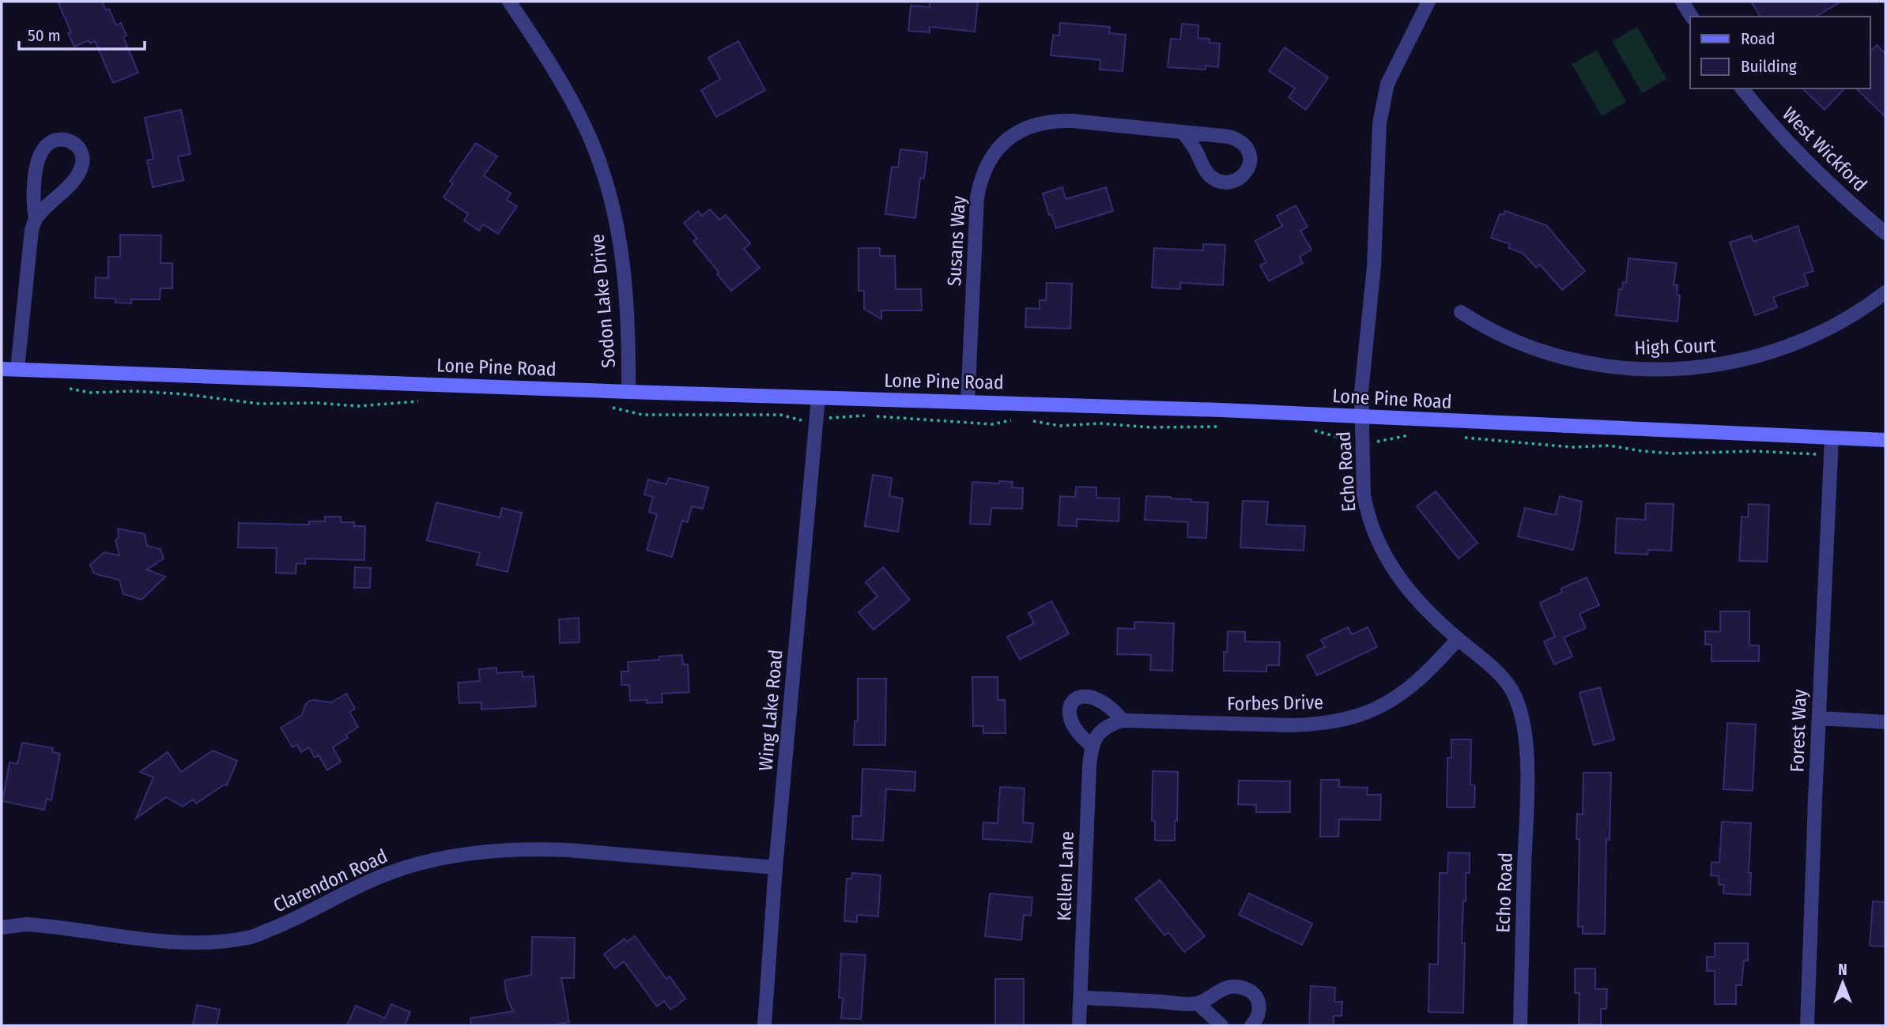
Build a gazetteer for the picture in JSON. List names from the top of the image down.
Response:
{
  "streets": {
    "street": [
      "West Wickford",
      "Susans Way",
      "Sodon Lake Drive",
      "High Court",
      "Lone Pine Road",
      "Echo Road",
      "Forbes Drive",
      "Wing Lake Road",
      "Forest Way",
      "Kellen Lane",
      "Clarendon Road"
    ]
  },
  "crossings": [
    ["Susans Way", "Lone Pine Road"],
    ["Sodon Lake Drive", "Lone Pine Road"],
    ["Lone Pine Road", "Echo Road"],
    ["Lone Pine Road", "Wing Lake Road"],
    ["Lone Pine Road", "Forest Way"],
    ["Echo Road", "Forbes Drive"],
    ["Forbes Drive", "Kellen Lane"],
    ["Wing Lake Road", "Clarendon Road"]
  ],
  "legend": ["Road", "Building"],
  "scale_bar": "50 m",
  "north": "top"
}
